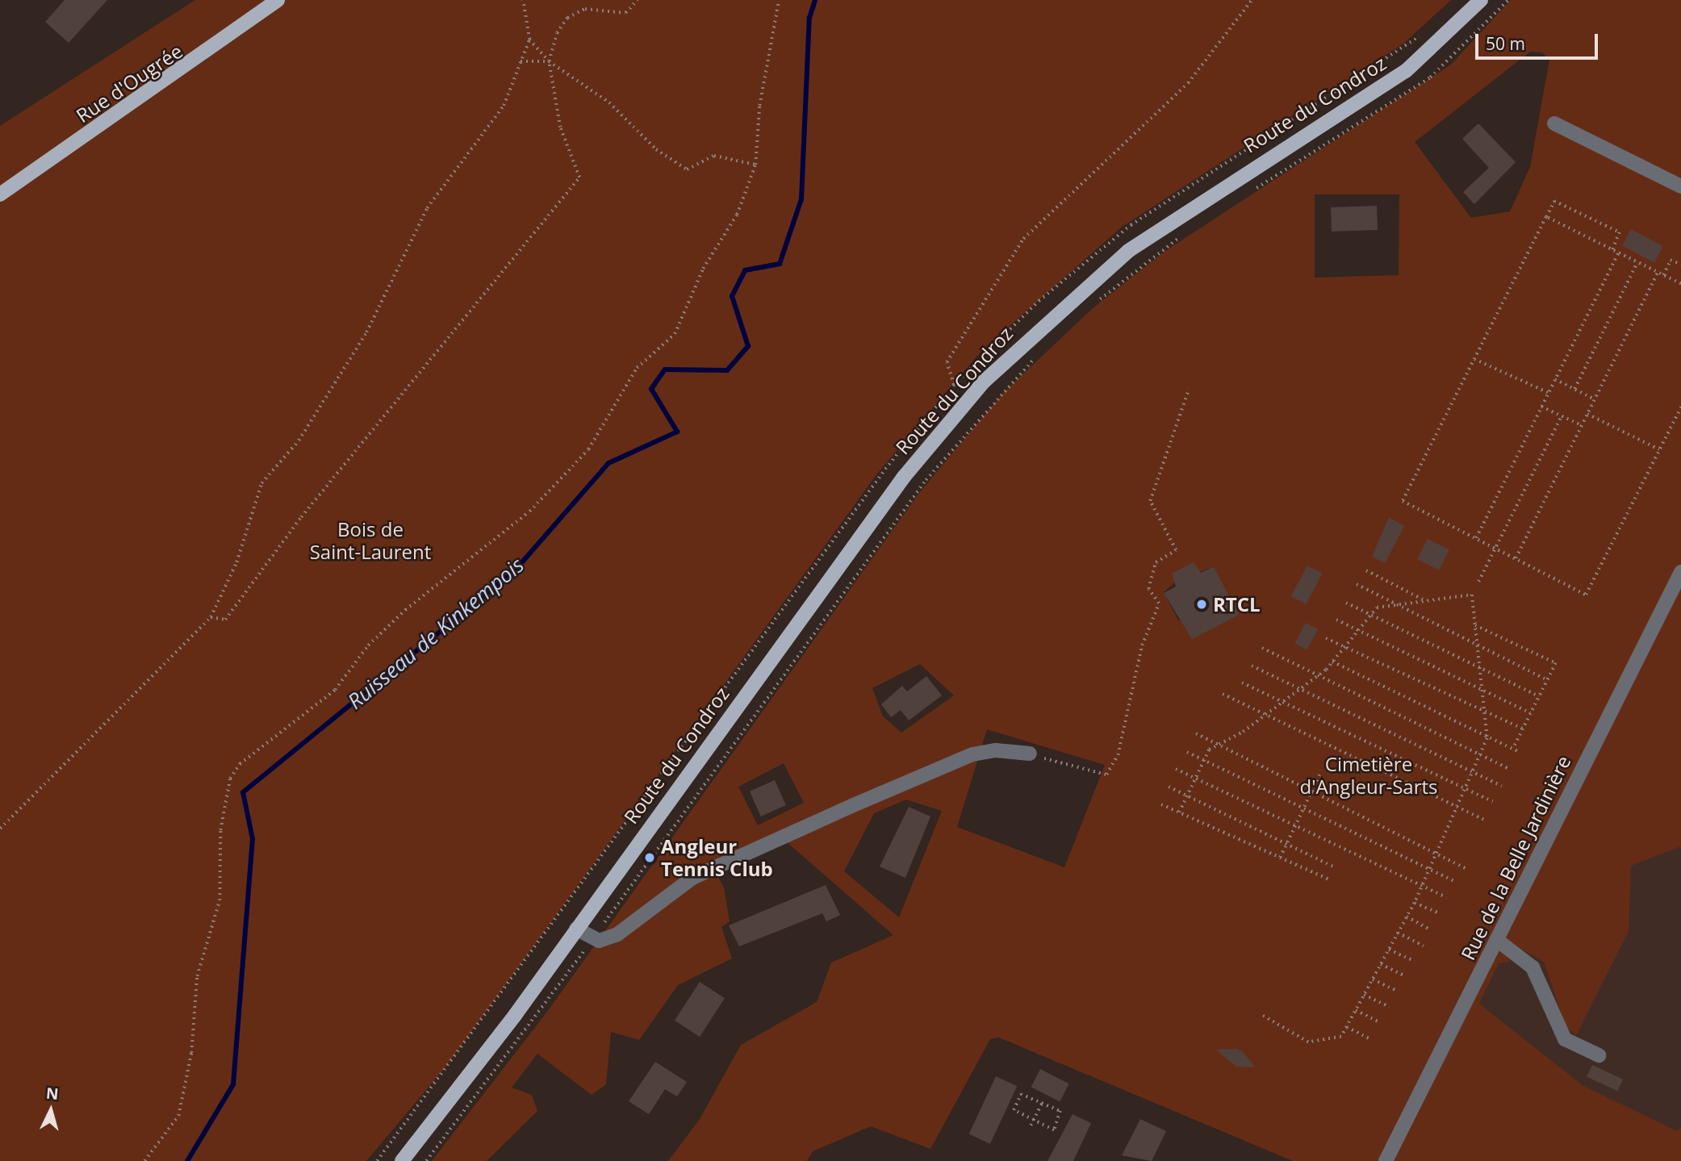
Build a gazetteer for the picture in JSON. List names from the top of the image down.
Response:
{
  "streets": {
    "main road": ["Rue d'Ougrée", "Route du Condroz"],
    "street": ["Rue de la Belle Jardinière"]
  },
  "water": ["Ruisseau de Kinkempois"],
  "parks": ["Bois de Saint-Laurent", "Cimetière d'Angleur-Sarts"],
  "places": ["RTCL", "Angleur Tennis Club"],
  "scale_bar": "50 m",
  "north": "top"
}
